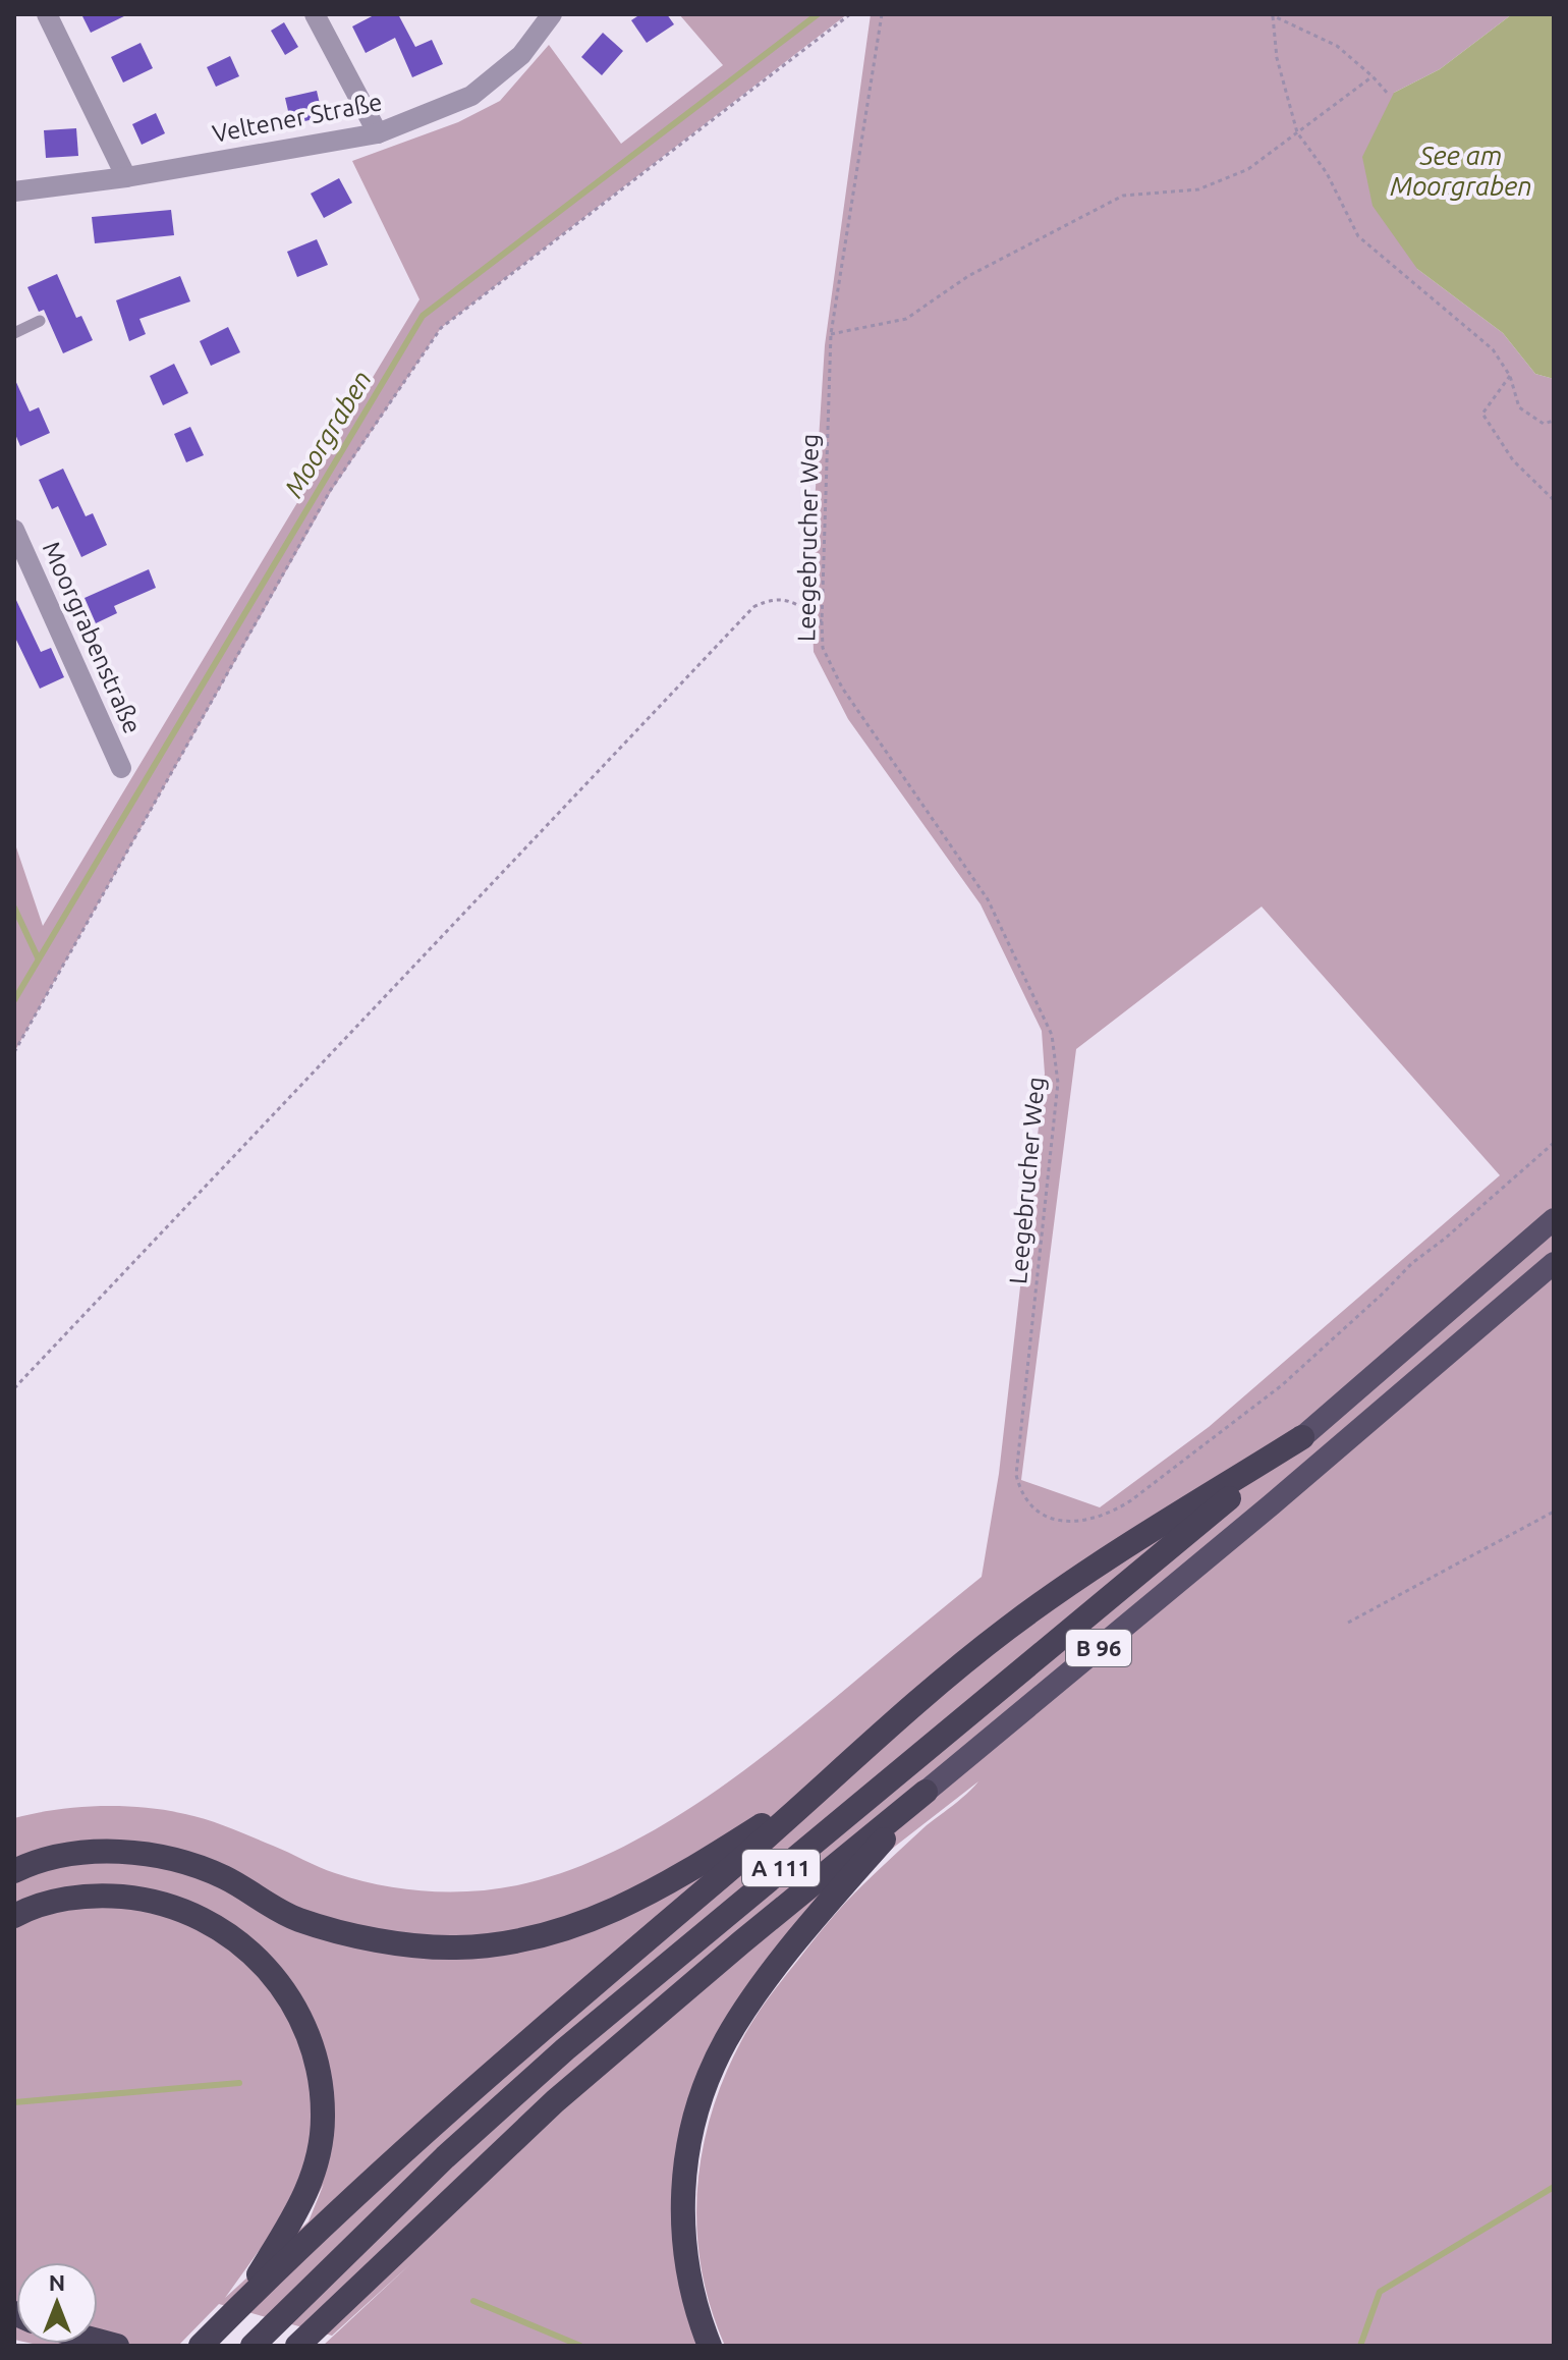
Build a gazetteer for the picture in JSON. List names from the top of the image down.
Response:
{
  "streets": {
    "highway": ["B 96", "A 111"],
    "street": ["Veltener Straße", "Moorgrabenstraße"],
    "path": ["Leegebrucher Weg"]
  },
  "crossings": [
    ["B 96", "A 111"]
  ],
  "water": ["See am Moorgraben", "Moorgraben"],
  "north": "top"
}
